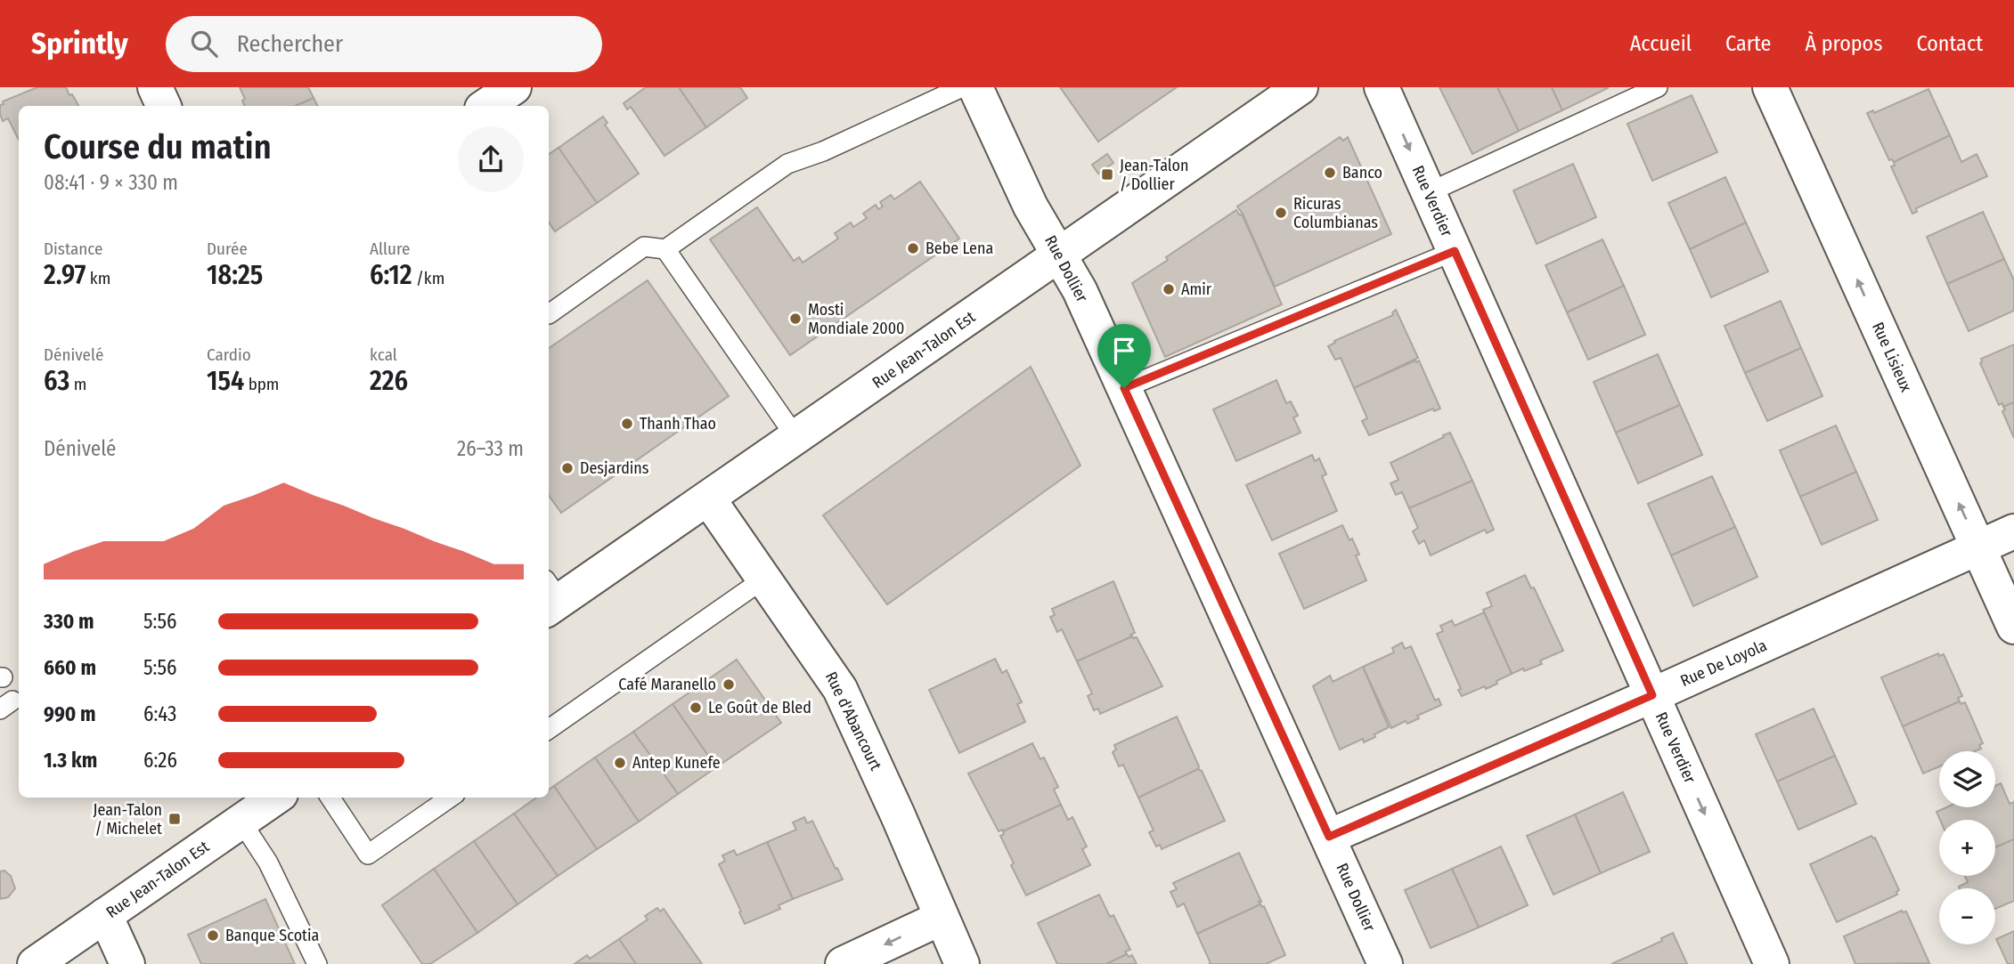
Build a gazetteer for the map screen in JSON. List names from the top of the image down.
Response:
{
  "streets": {
    "street": [
      "Rue Verdier",
      "Rue Dollier",
      "Rue Jean-Talon Est",
      "Rue Lisieux",
      "Rue De Loyola",
      "Rue d'Abancourt"
    ]
  },
  "crossings": [
    ["Rue Verdier", "Rue De Loyola"],
    ["Rue Dollier", "Rue Jean-Talon Est"],
    ["Rue Dollier", "Rue De Loyola"],
    ["Rue Jean-Talon Est", "Rue d'Abancourt"],
    ["Rue Lisieux", "Rue De Loyola"]
  ],
  "one_way": ["Rue Verdier", "Rue Lisieux"],
  "places": {
    "other": [
      "Banco",
      "Ricuras Columbianas",
      "Bebe Lena",
      "Amir",
      "Mosti Mondiale 2000",
      "Thanh Thao",
      "Desjardins",
      "Café Maranello",
      "Le Goût de Bled",
      "Antep Kunefe",
      "Banque Scotia"
    ],
    "transit": ["Jean-Talon / Dollier", "Jean-Talon / Michelet"]
  },
  "page": {
    "header": "Sprintly",
    "search": "Rechercher",
    "nav": [
      "Accueil",
      "Carte",
      "À propos",
      "Contact"
    ],
    "heading": ["Course du matin", "08:41 · 9 × 330 m"],
    "stats": [
      ["Distance", "2.97 km"],
      ["Durée", "18:25"],
      ["Allure", "6:12 /km"],
      ["Dénivelé", "63 m"],
      ["Cardio", "154 bpm"],
      ["kcal", "226"]
    ],
    "chart": ["Dénivelé", "26–33 m"],
    "list": [
      {
        "name": "330 m",
        "note": "5:56"
      },
      {
        "name": "660 m",
        "note": "5:56"
      },
      {
        "name": "990 m",
        "note": "6:43"
      },
      {
        "name": "1.3 km",
        "note": "6:26"
      }
    ],
    "map_buttons": ["+", "−"]
  }
}
